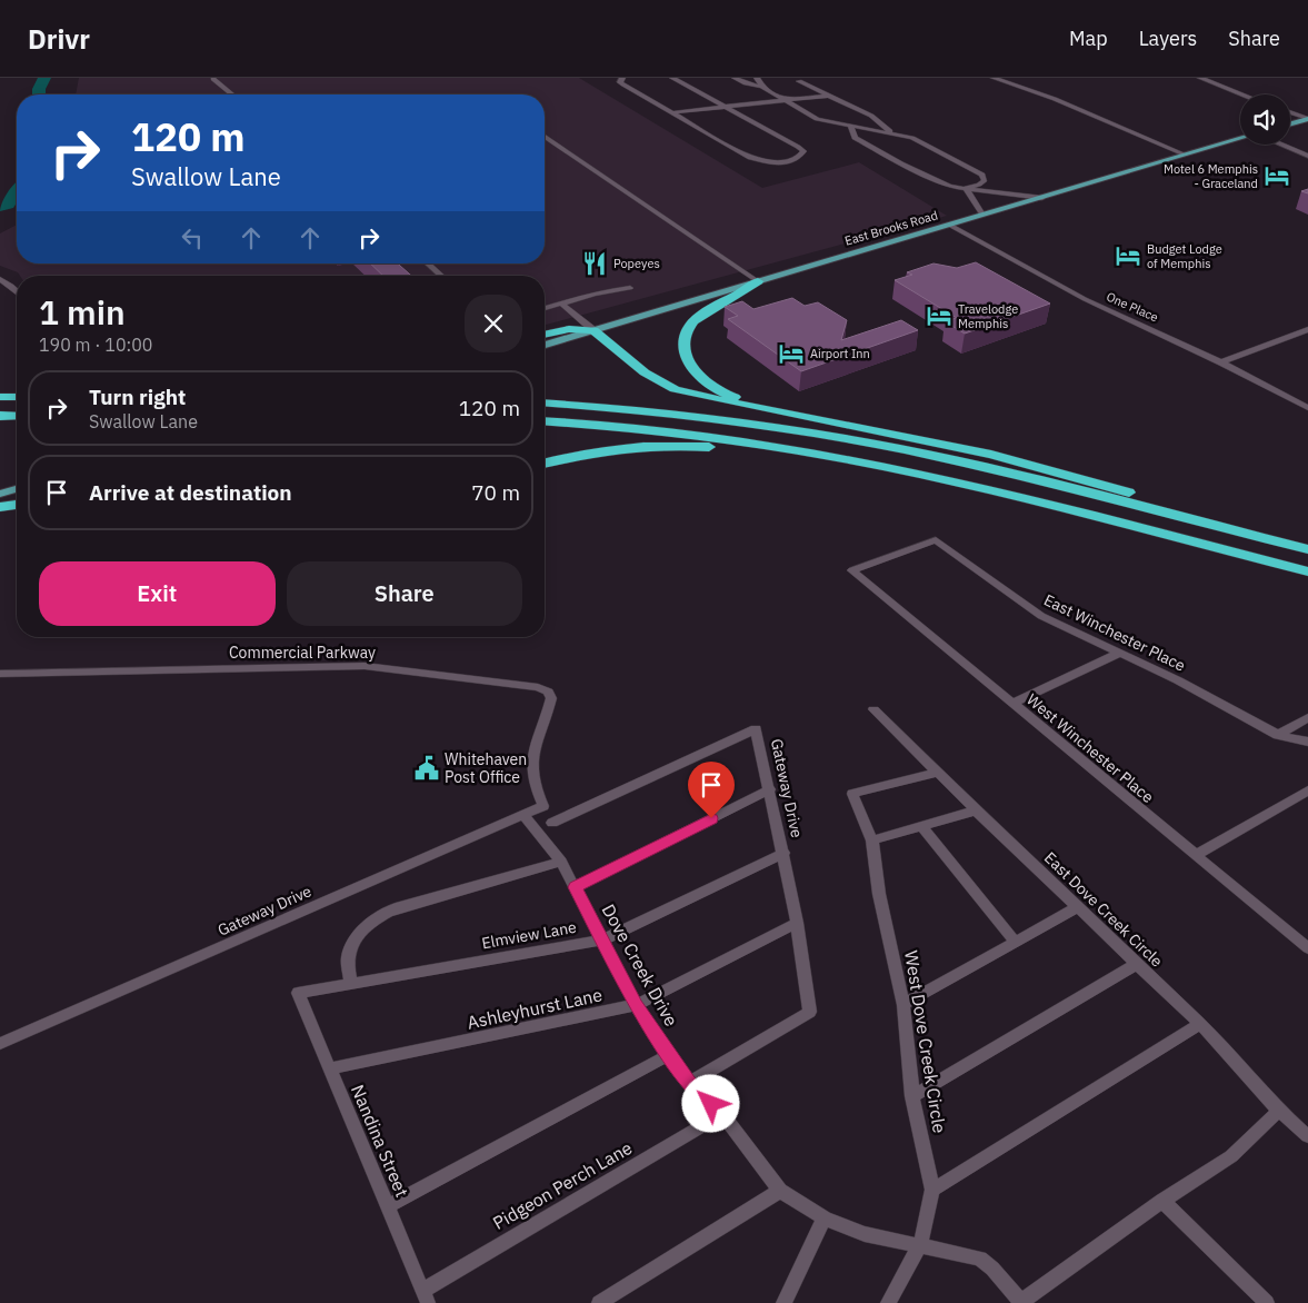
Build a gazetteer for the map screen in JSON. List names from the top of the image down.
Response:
{
  "streets": {
    "main road": ["East Brooks Road"],
    "street": [
      "One Place",
      "East Winchester Place",
      "Commercial Parkway",
      "West Winchester Place",
      "Gateway Drive",
      "East Dove Creek Circle",
      "Elmview Lane",
      "Dove Creek Drive",
      "Ashleyhurst Lane",
      "West Dove Creek Circle",
      "Nandina Street",
      "Pidgeon Perch Lane"
    ]
  },
  "crossings": [
    ["East Brooks Road", "One Place"],
    ["East Winchester Place", "West Winchester Place"],
    ["Commercial Parkway", "Gateway Drive"],
    ["Gateway Drive", "Elmview Lane"],
    ["Gateway Drive", "Dove Creek Drive"],
    ["Gateway Drive", "Ashleyhurst Lane"],
    ["East Dove Creek Circle", "West Dove Creek Circle"],
    ["Elmview Lane", "Dove Creek Drive"],
    ["Elmview Lane", "Nandina Street"],
    ["Dove Creek Drive", "Ashleyhurst Lane"],
    ["Dove Creek Drive", "West Dove Creek Circle"],
    ["Dove Creek Drive", "Pidgeon Perch Lane"],
    ["Ashleyhurst Lane", "Nandina Street"],
    ["Nandina Street", "Pidgeon Perch Lane"]
  ],
  "places": {
    "hotel": [
      "Motel 6 Memphis - Graceland",
      "Budget Lodge of Memphis",
      "Travelodge Memphis",
      "Airport Inn"
    ],
    "restaurant": ["Popeyes"],
    "public building": ["Whitehaven Post Office"]
  },
  "page": {
    "header": "Drivr",
    "nav": ["Map", "Layers", "Share"],
    "turn": ["120 m", "Swallow Lane"],
    "heading": ["1 min", "190 m · 10:00"],
    "list": [
      {
        "name": "Turn right",
        "note": "Swallow Lane",
        "value": "120 m"
      },
      {
        "name": "Arrive at destination",
        "value": "70 m"
      }
    ],
    "buttons": ["Exit", "Share"]
  }
}
